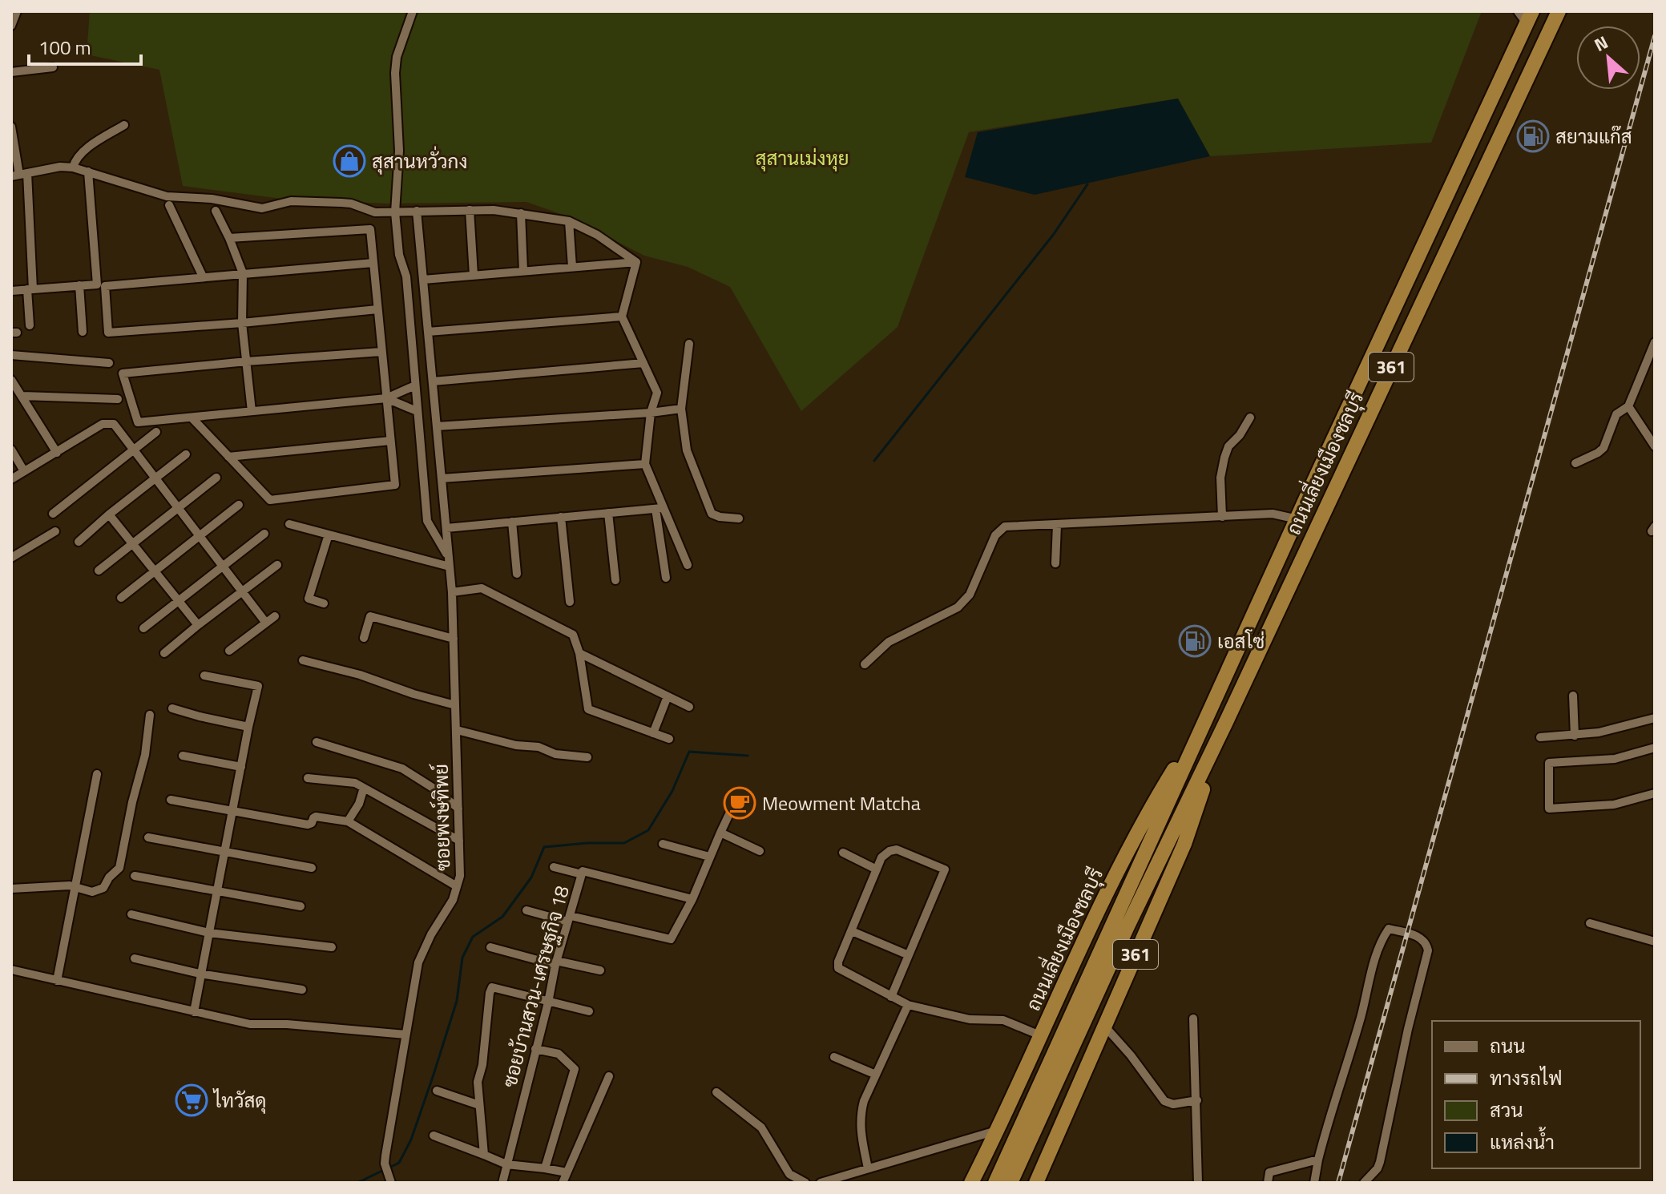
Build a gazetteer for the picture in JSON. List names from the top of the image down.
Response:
{
  "streets": {
    "highway": ["361", "ถนนเลี่ยงเมืองชลบุรี"],
    "street": ["ซอยพงษ์ทิพย์", "ซอยบ้านสวน-เศรษฐกิจ 18"]
  },
  "parks": ["สุสานเม่งหุย"],
  "places": {
    "fuel station": ["สยามแก๊ส", "เอสโซ่"],
    "shop": ["สุสานหวั่วกง"],
    "cafe": ["Meowment Matcha"],
    "supermarket": ["ไทวัสดุ"]
  },
  "legend": [
    "ถนน",
    "ทางรถไฟ",
    "สวน",
    "แหล่งน้ำ"
  ],
  "scale_bar": "100 m",
  "north": "top left"
}
